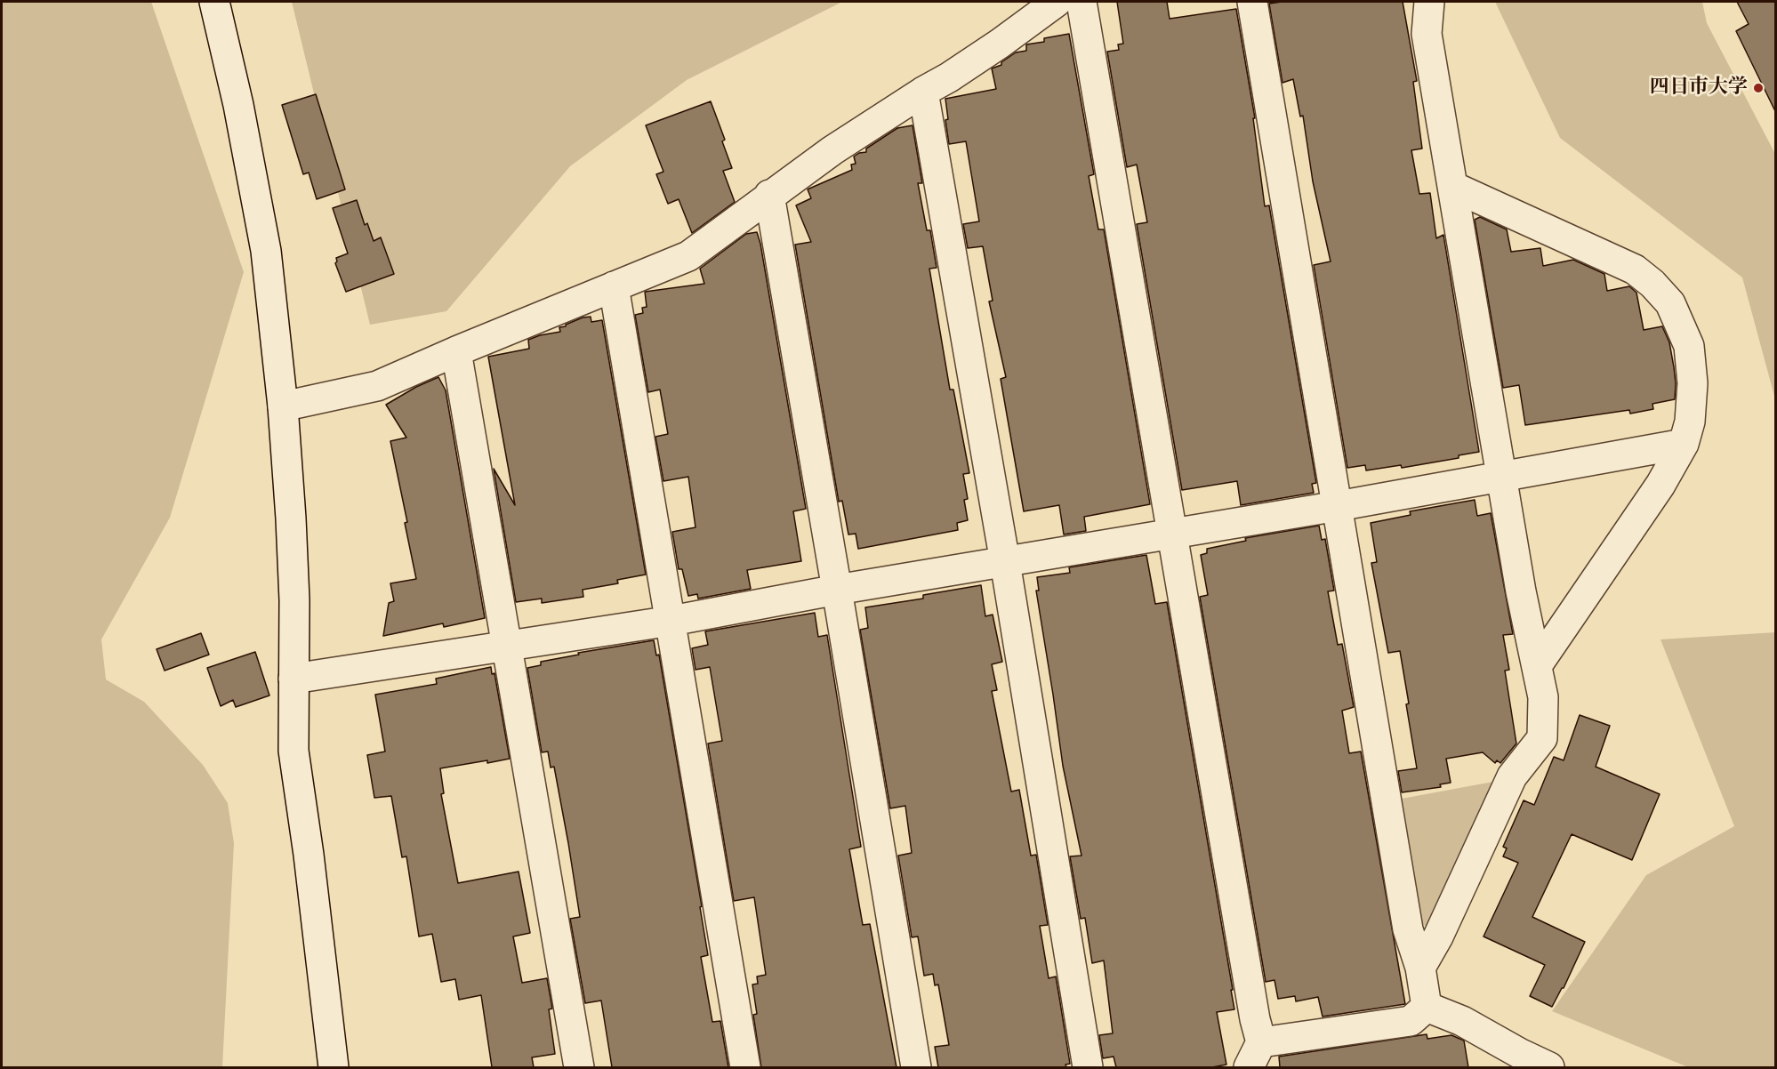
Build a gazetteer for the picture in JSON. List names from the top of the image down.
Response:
{
  "places": ["四日市大学"]
}
